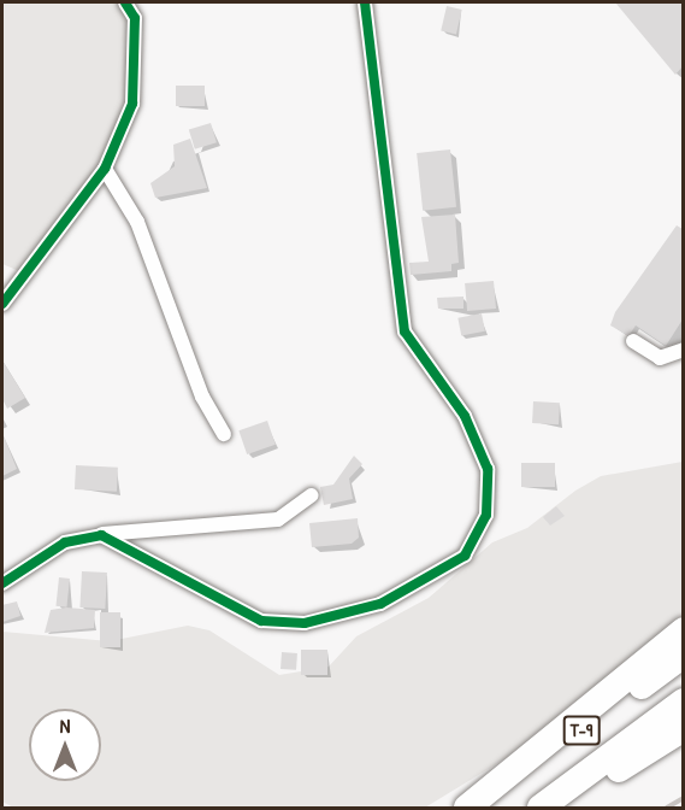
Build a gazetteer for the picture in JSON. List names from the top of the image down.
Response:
{
  "streets": {
    "highway": ["T-9"]
  },
  "north": "top"
}
